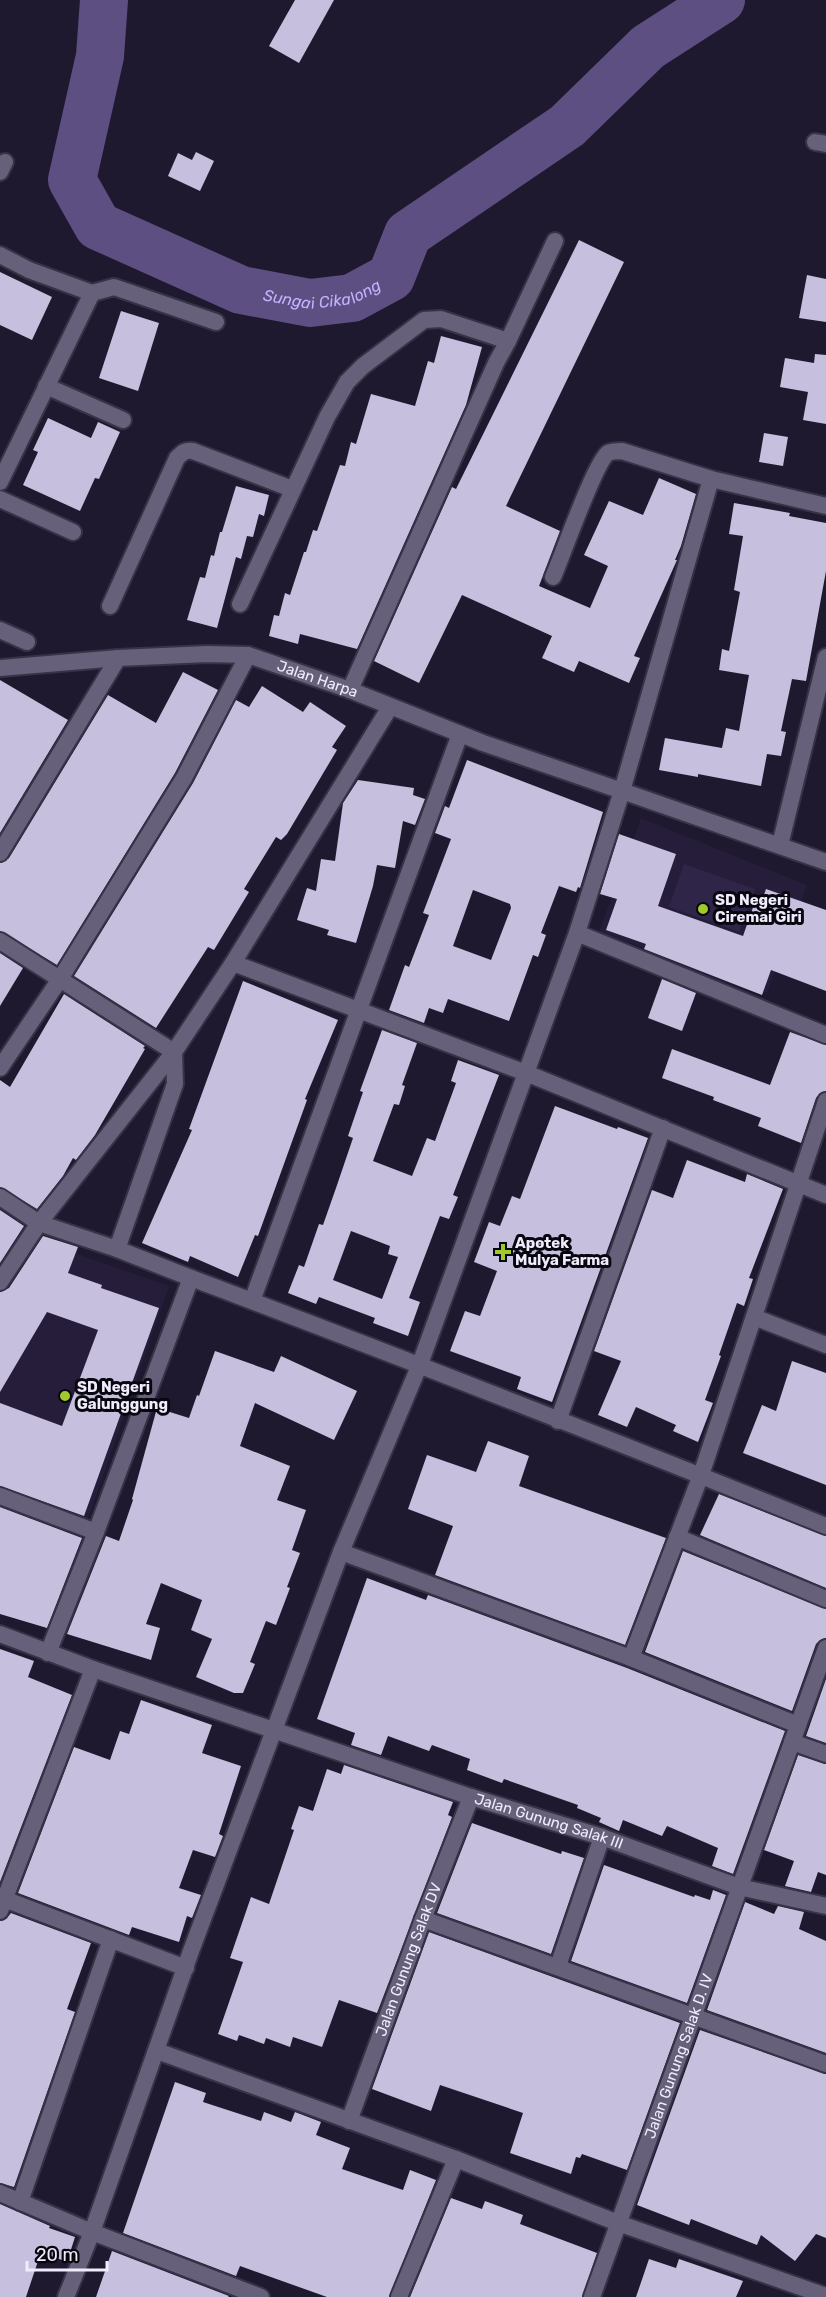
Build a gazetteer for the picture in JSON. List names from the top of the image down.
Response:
{
  "streets": {
    "street": [
      "Jalan Harpa",
      "Jalan Gunung Salak III",
      "Jalan Gunung Salak DV",
      "Jalan Gunung Salak D. IV"
    ]
  },
  "crossings": [
    ["Jalan Gunung Salak III", "Jalan Gunung Salak DV"],
    ["Jalan Gunung Salak III", "Jalan Gunung Salak D. IV"]
  ],
  "water": ["Sungai Cikalong"],
  "places": {
    "other": ["SD Negeri Ciremai Giri", "SD Negeri Galunggung"],
    "health": ["Apotek Mulya Farma"]
  },
  "scale_bar": "20 m"
}
